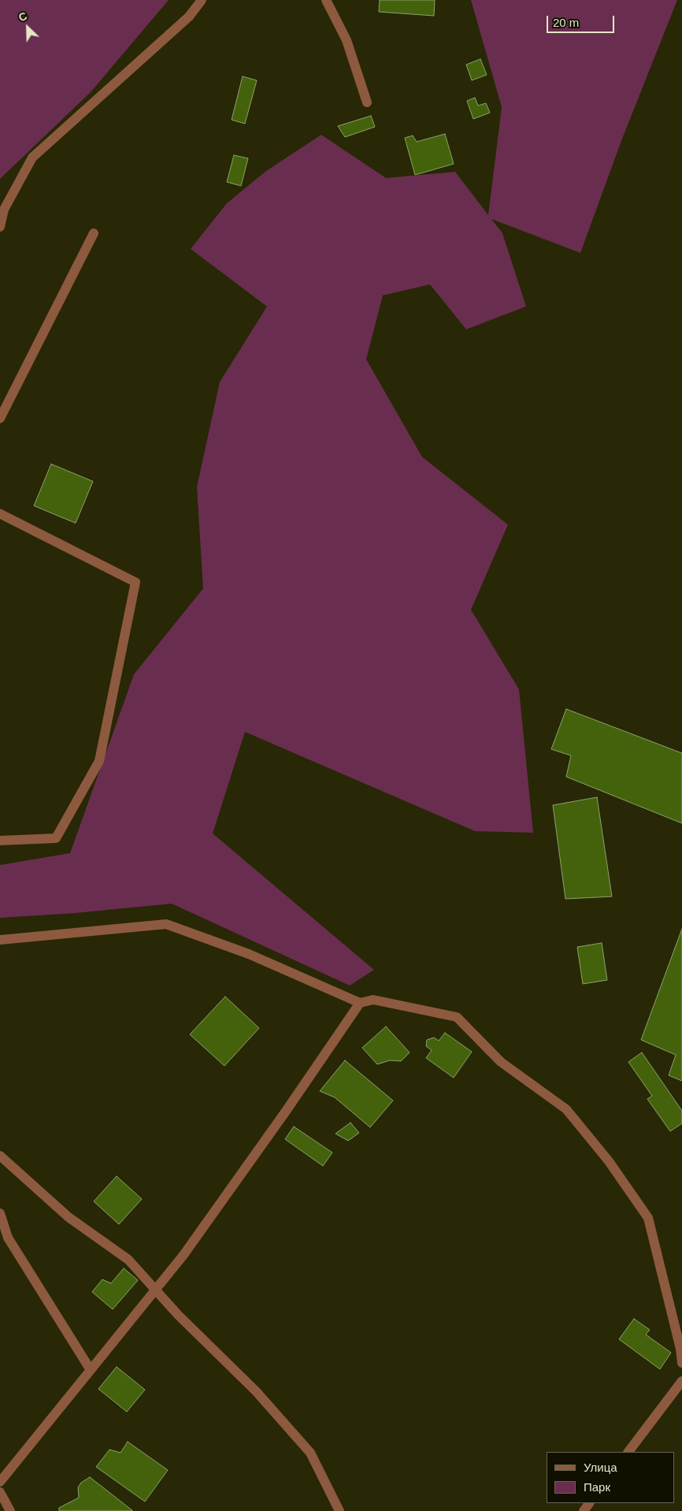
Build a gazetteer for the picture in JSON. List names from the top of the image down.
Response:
{
  "legend": ["Улица", "Парк"],
  "scale_bar": "20 m",
  "north": "top left"
}
